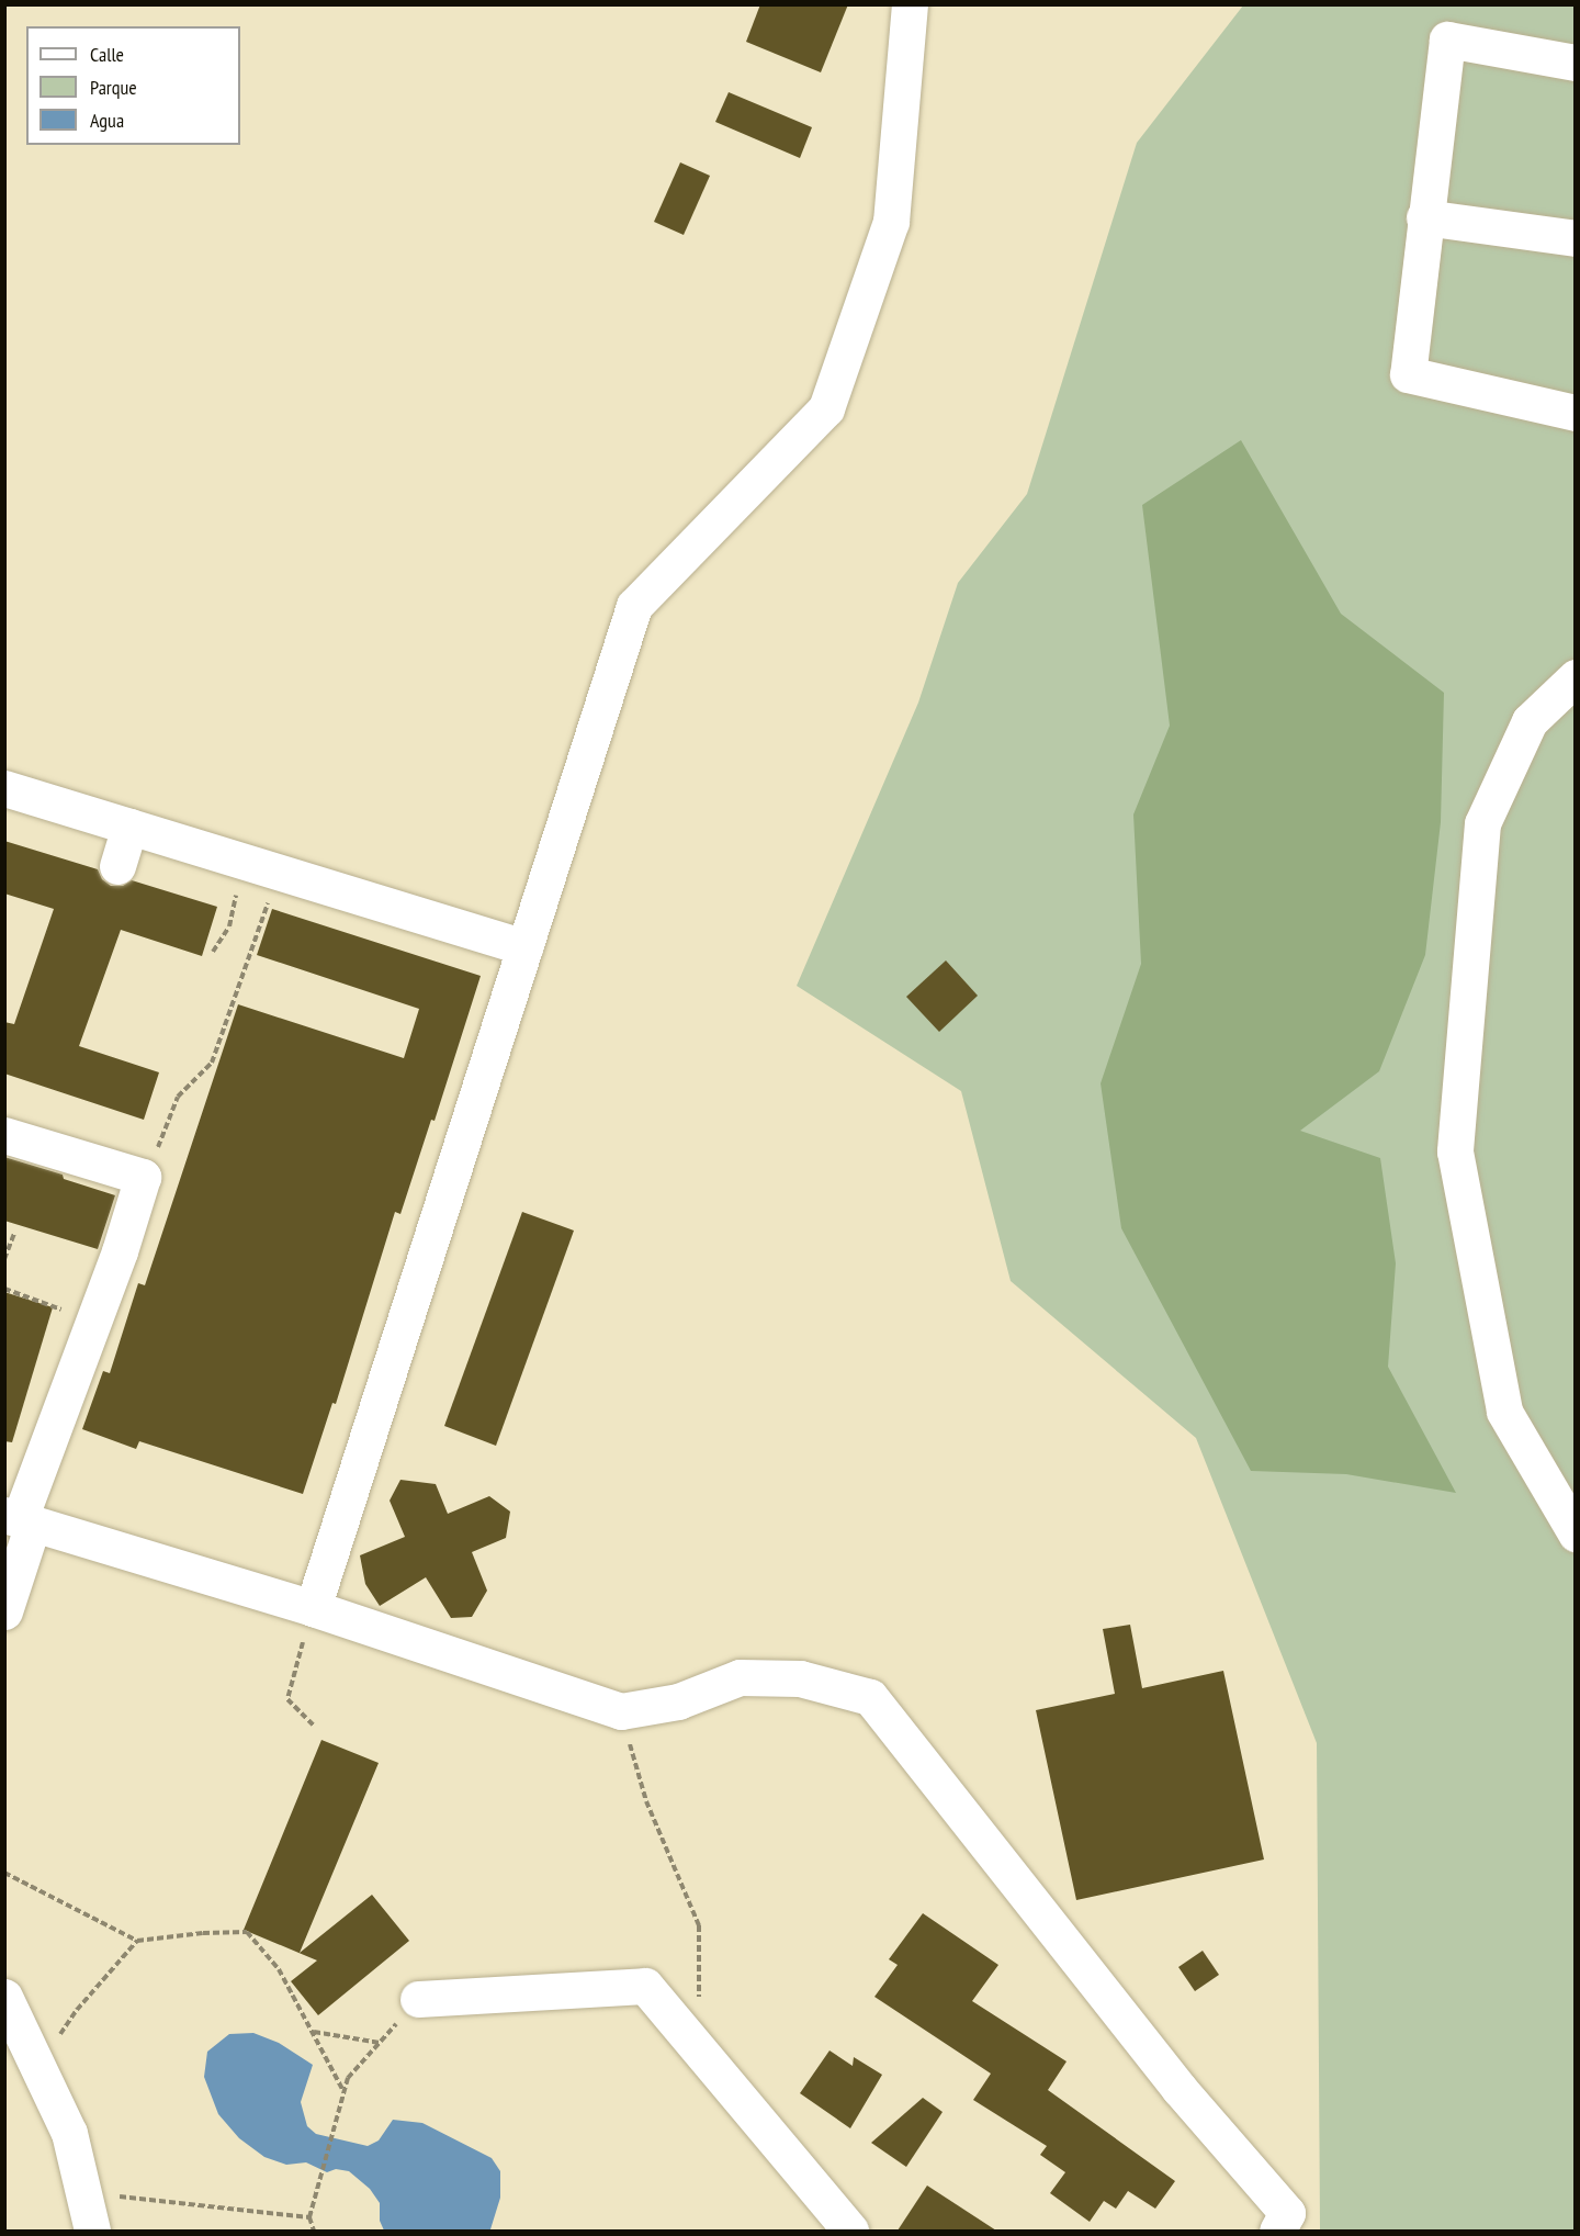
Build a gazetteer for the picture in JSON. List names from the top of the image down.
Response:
{
  "legend": ["Calle", "Parque", "Agua"]
}
